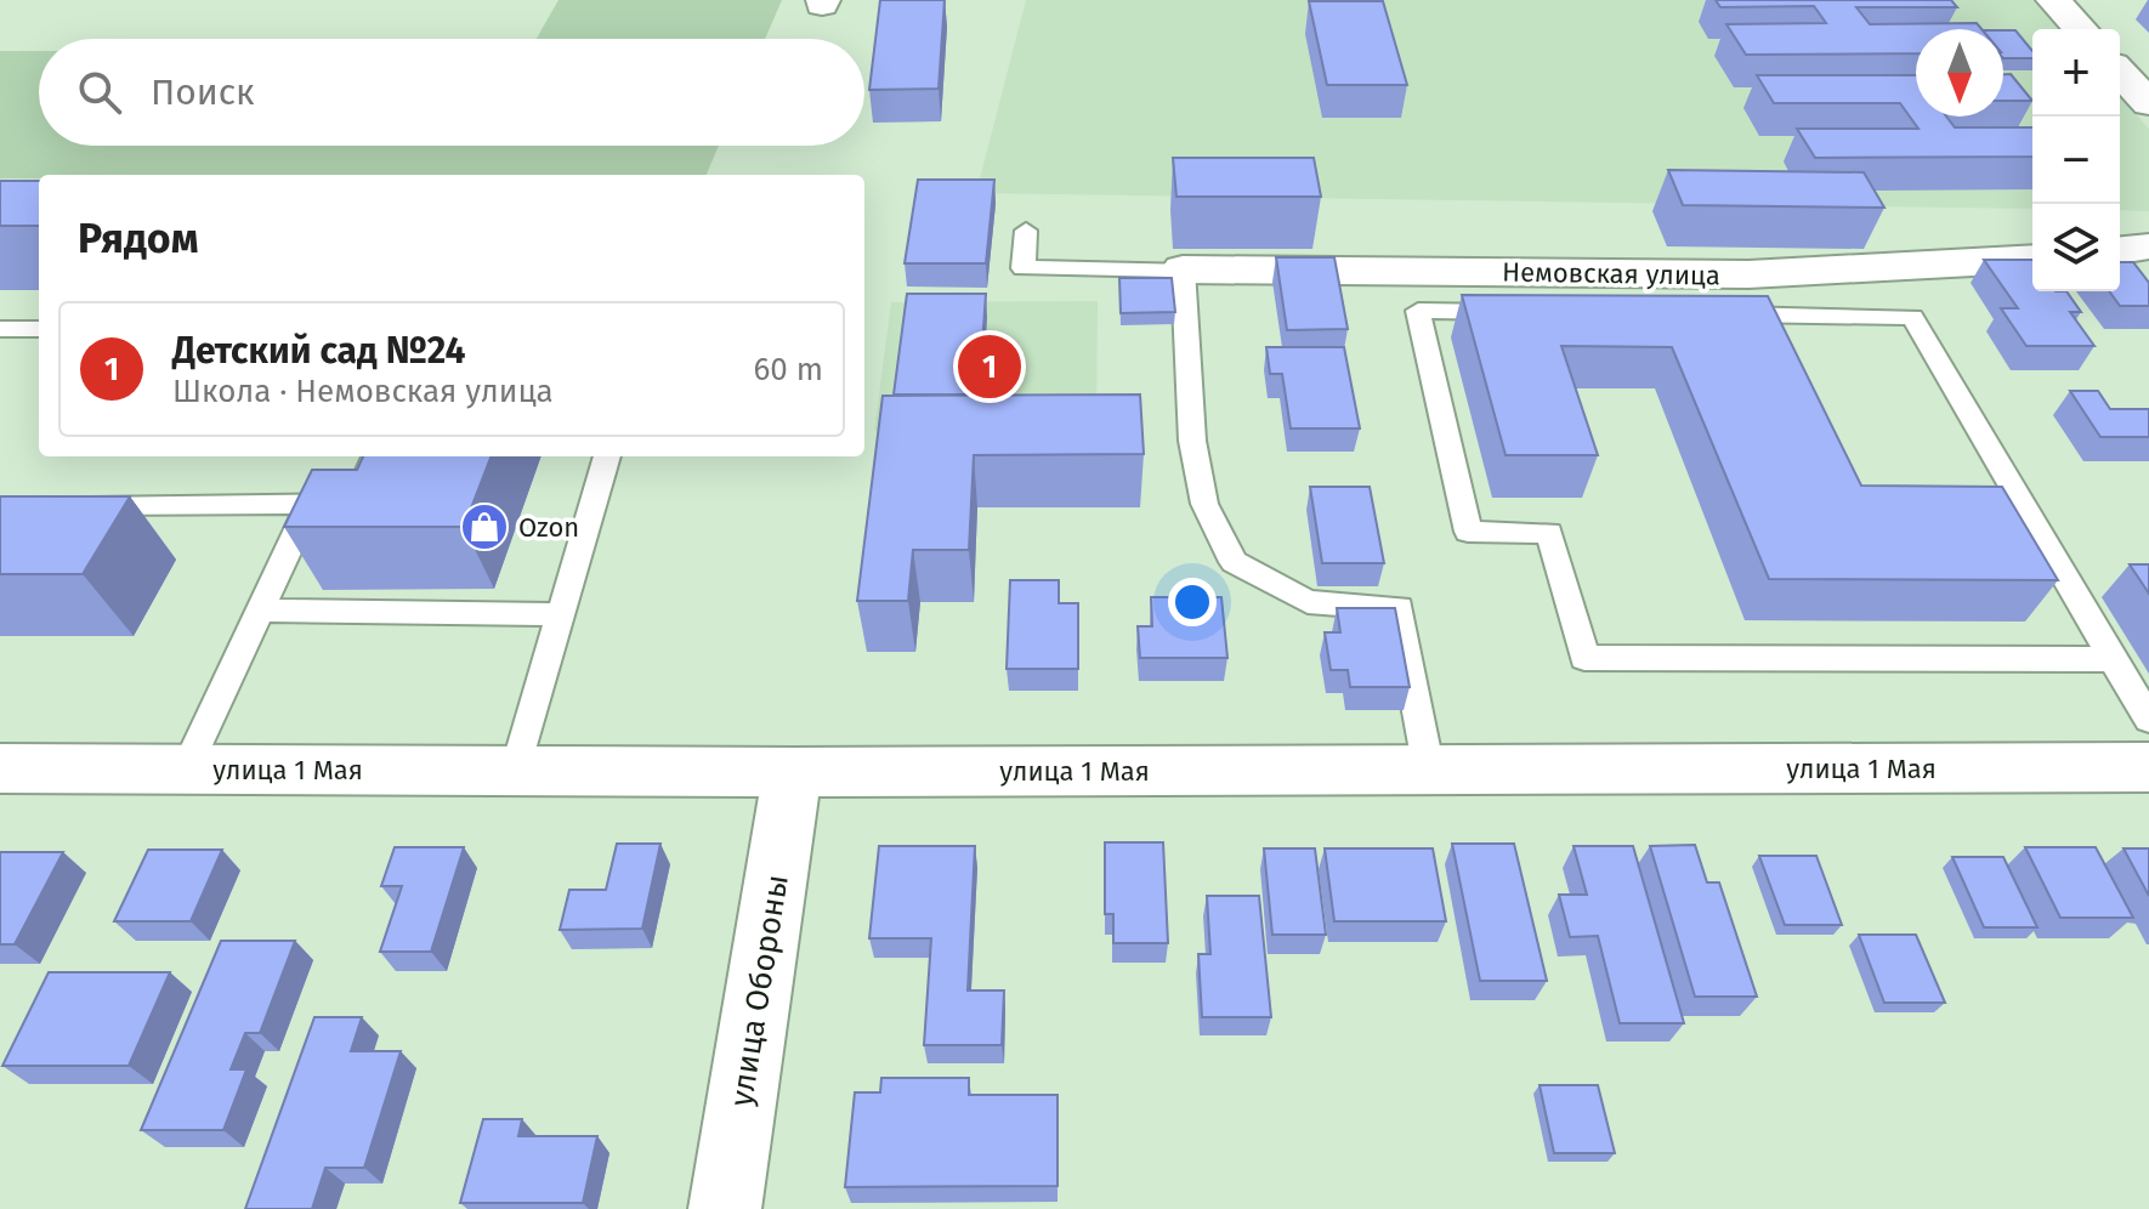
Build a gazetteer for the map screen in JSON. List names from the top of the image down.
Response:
{
  "streets": {
    "street": ["Немовская улица", "улица 1 Мая", "улица Обороны"]
  },
  "crossings": [
    ["улица 1 Мая", "улица Обороны"]
  ],
  "places": {
    "shop": ["Ozon"]
  },
  "north": "bottom",
  "page": {
    "map_buttons": ["+", "−"],
    "search": "Поиск",
    "heading": "Рядом",
    "list": [
      {
        "mark": "1",
        "name": "Детский сад №24",
        "note": "Школа · Немовская улица",
        "value": "60 m"
      }
    ],
    "pins": "1"
  }
}
